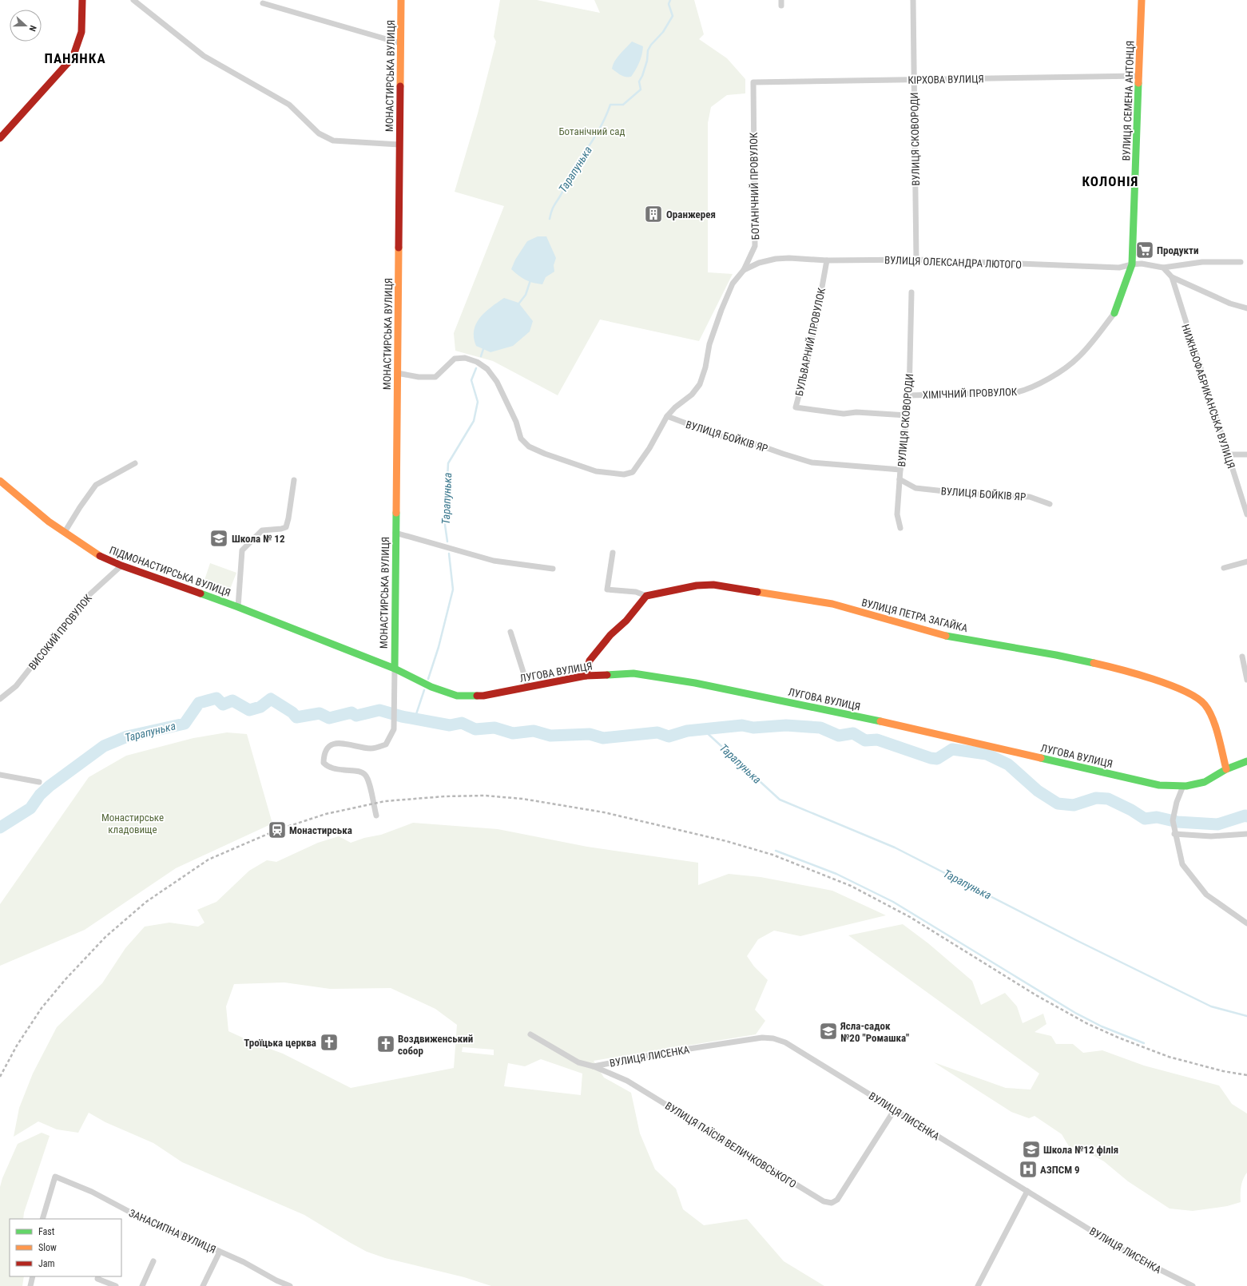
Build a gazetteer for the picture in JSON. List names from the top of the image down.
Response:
{
  "streets": {
    "street": [
      "МОНАСТИРСЬКА ВУЛИЦЯ",
      "КІРХОВА ВУЛИЦЯ",
      "ВУЛИЦЯ СЕМЕНА АНТОНЦЯ",
      "ВУЛИЦЯ СКОВОРОДИ",
      "БОТАНІЧНИЙ ПРОВУЛОК",
      "ВУЛИЦЯ ОЛЕКСАНДРА ЛЮТОГО",
      "БУЛЬВАРНИЙ ПРОВУЛОК",
      "ХІМІЧНИЙ ПРОВУЛОК",
      "НИЖНЬОФАБРИКАНСЬКА ВУЛИЦЯ",
      "ВУЛИЦЯ БОЙКІВ ЯР",
      "ПІДМОНАСТИРСЬКА ВУЛИЦЯ",
      "ВУЛИЦЯ ПЕТРА ЗАГАЙКА",
      "ВИСОКИЙ ПРОВУЛОК",
      "ЛУГОВА ВУЛИЦЯ",
      "ВУЛИЦЯ ЛИСЕНКА",
      "ВУЛИЦЯ ПАЇСІЯ ВЕЛИЧКОВСЬКОГО",
      "ЗАНАСИПНА ВУЛИЦЯ"
    ]
  },
  "crossings": [
    ["МОНАСТИРСЬКА ВУЛИЦЯ", "ПІДМОНАСТИРСЬКА ВУЛИЦЯ"],
    ["МОНАСТИРСЬКА ВУЛИЦЯ", "ЛУГОВА ВУЛИЦЯ"],
    ["КІРХОВА ВУЛИЦЯ", "ВУЛИЦЯ СЕМЕНА АНТОНЦЯ"],
    ["КІРХОВА ВУЛИЦЯ", "ВУЛИЦЯ СКОВОРОДИ"],
    ["КІРХОВА ВУЛИЦЯ", "БОТАНІЧНИЙ ПРОВУЛОК"],
    ["ВУЛИЦЯ СЕМЕНА АНТОНЦЯ", "ВУЛИЦЯ ОЛЕКСАНДРА ЛЮТОГО"],
    ["ВУЛИЦЯ СЕМЕНА АНТОНЦЯ", "ХІМІЧНИЙ ПРОВУЛОК"],
    ["ВУЛИЦЯ СКОВОРОДИ", "ВУЛИЦЯ ОЛЕКСАНДРА ЛЮТОГО"],
    ["ВУЛИЦЯ СКОВОРОДИ", "БУЛЬВАРНИЙ ПРОВУЛОК"],
    ["ВУЛИЦЯ СКОВОРОДИ", "ХІМІЧНИЙ ПРОВУЛОК"],
    ["ВУЛИЦЯ СКОВОРОДИ", "ВУЛИЦЯ БОЙКІВ ЯР"],
    ["БОТАНІЧНИЙ ПРОВУЛОК", "ВУЛИЦЯ ОЛЕКСАНДРА ЛЮТОГО"],
    ["БОТАНІЧНИЙ ПРОВУЛОК", "ВУЛИЦЯ БОЙКІВ ЯР"],
    ["ВУЛИЦЯ ОЛЕКСАНДРА ЛЮТОГО", "БУЛЬВАРНИЙ ПРОВУЛОК"],
    ["ПІДМОНАСТИРСЬКА ВУЛИЦЯ", "ВИСОКИЙ ПРОВУЛОК"],
    ["ПІДМОНАСТИРСЬКА ВУЛИЦЯ", "ЛУГОВА ВУЛИЦЯ"],
    ["ВУЛИЦЯ ПЕТРА ЗАГАЙКА", "ЛУГОВА ВУЛИЦЯ"],
    ["ВУЛИЦЯ ЛИСЕНКА", "ВУЛИЦЯ ПАЇСІЯ ВЕЛИЧКОВСЬКОГО"]
  ],
  "districts": ["ПАНЯНКА", "КОЛОНІЯ"],
  "water": ["Тарапунька"],
  "parks": ["Ботанічний сад", "Монастирське кладовище"],
  "places": {
    "building": ["Оранжерея"],
    "supermarket": ["Продукти"],
    "school or university": ["Школа № 12", "Ясла-садок №20 \"Ромашка\"", "Школа №12 філія"],
    "station": ["Монастирська"],
    "church": ["Троїцька церква", "Воздвиженський собор"],
    "hospital": ["АЗПСМ 9"]
  },
  "legend": ["Fast", "Slow", "Jam"],
  "north": "right"
}
